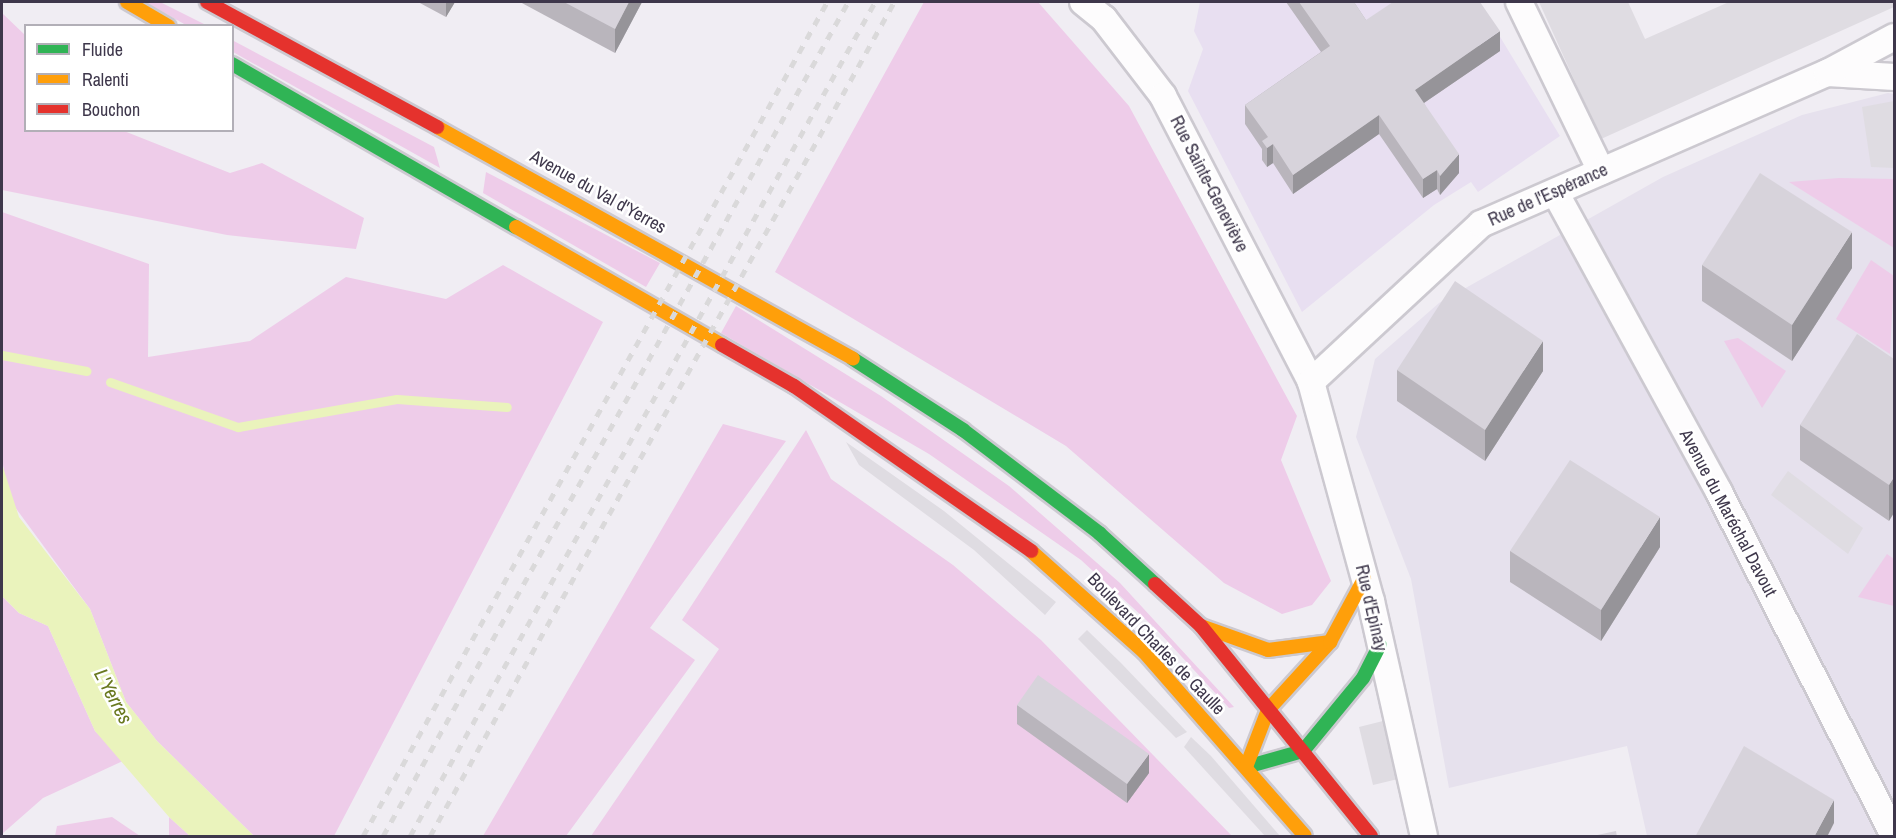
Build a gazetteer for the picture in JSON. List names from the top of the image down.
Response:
{
  "streets": {
    "main road": ["Avenue du Val d'Yerres", "Boulevard Charles de Gaulle"],
    "street": [
      "Rue Sainte-Geneviève",
      "Rue de l'Espérance",
      "Avenue du Maréchal Davout",
      "Rue d'Epinay"
    ]
  },
  "crossings": [
    ["Rue Sainte-Geneviève", "Rue de l'Espérance"],
    ["Rue Sainte-Geneviève", "Rue d'Epinay"],
    ["Avenue du Val d'Yerres", "Boulevard Charles de Gaulle"],
    ["Rue de l'Espérance", "Avenue du Maréchal Davout"],
    ["Rue de l'Espérance", "Rue d'Epinay"]
  ],
  "water": ["L'Yerres"],
  "legend": ["Fluide", "Ralenti", "Bouchon"]
}
